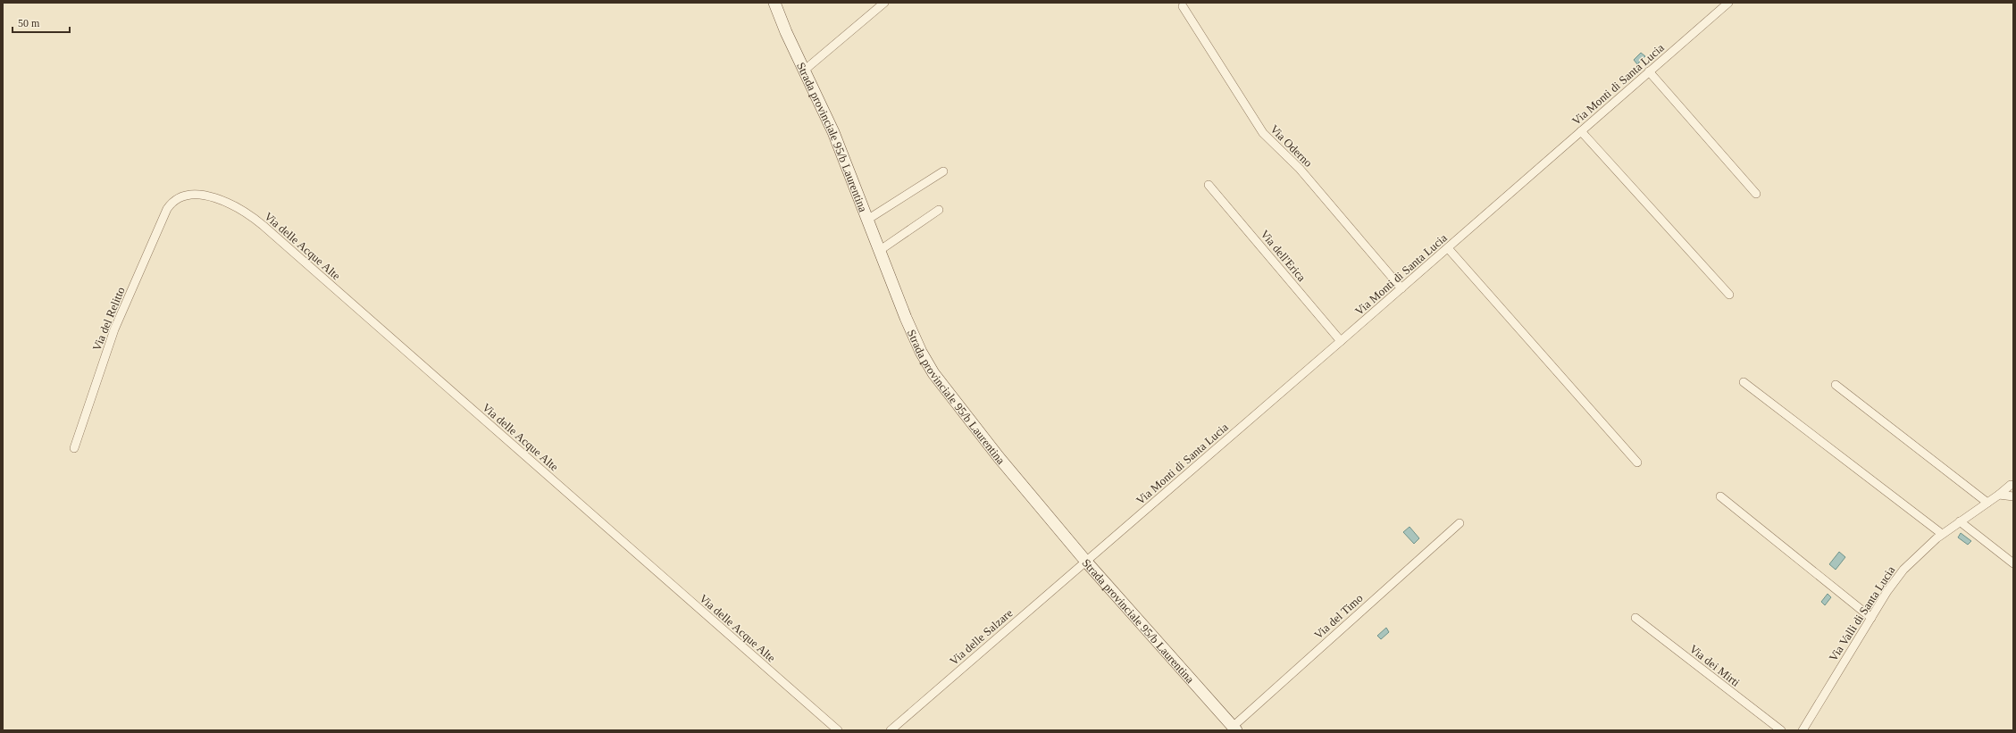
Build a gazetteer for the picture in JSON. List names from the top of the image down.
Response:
{
  "streets": {
    "main road": ["Strada provinciale 95/b Laurentina"],
    "street": [
      "Via Monti di Santa Lucia",
      "Via Oderno",
      "Via delle Acque Alte",
      "Via dell'Erica",
      "Via del Relitto",
      "Via Valli di Santa Lucia",
      "Via del Timo",
      "Via delle Salzare",
      "Via dei Mirti"
    ]
  },
  "crossings": [
    ["Via Monti di Santa Lucia", "Strada provinciale 95/b Laurentina"],
    ["Via Monti di Santa Lucia", "Via Oderno"],
    ["Via Monti di Santa Lucia", "Via dell'Erica"],
    ["Via Monti di Santa Lucia", "Via delle Salzare"],
    ["Strada provinciale 95/b Laurentina", "Via del Timo"],
    ["Strada provinciale 95/b Laurentina", "Via delle Salzare"],
    ["Via delle Acque Alte", "Via del Relitto"]
  ],
  "scale_bar": "50 m"
}
